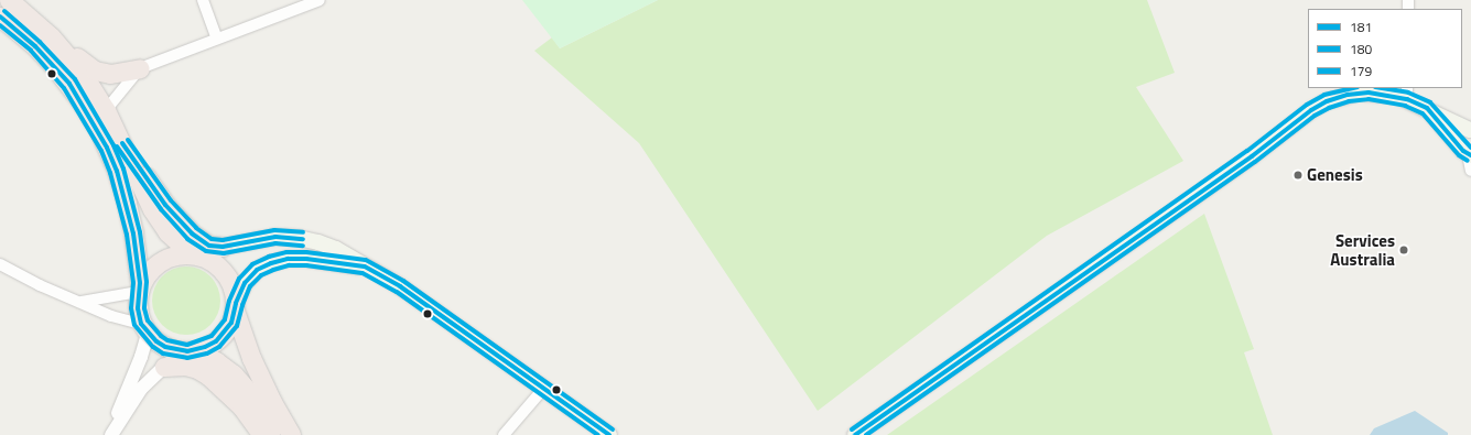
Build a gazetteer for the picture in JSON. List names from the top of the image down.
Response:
{
  "places": ["Genesis", "Services Australia"],
  "lines": ["transit line 179", "transit line 181", "transit line 180"],
  "legend": ["181", "180", "179"]
}
